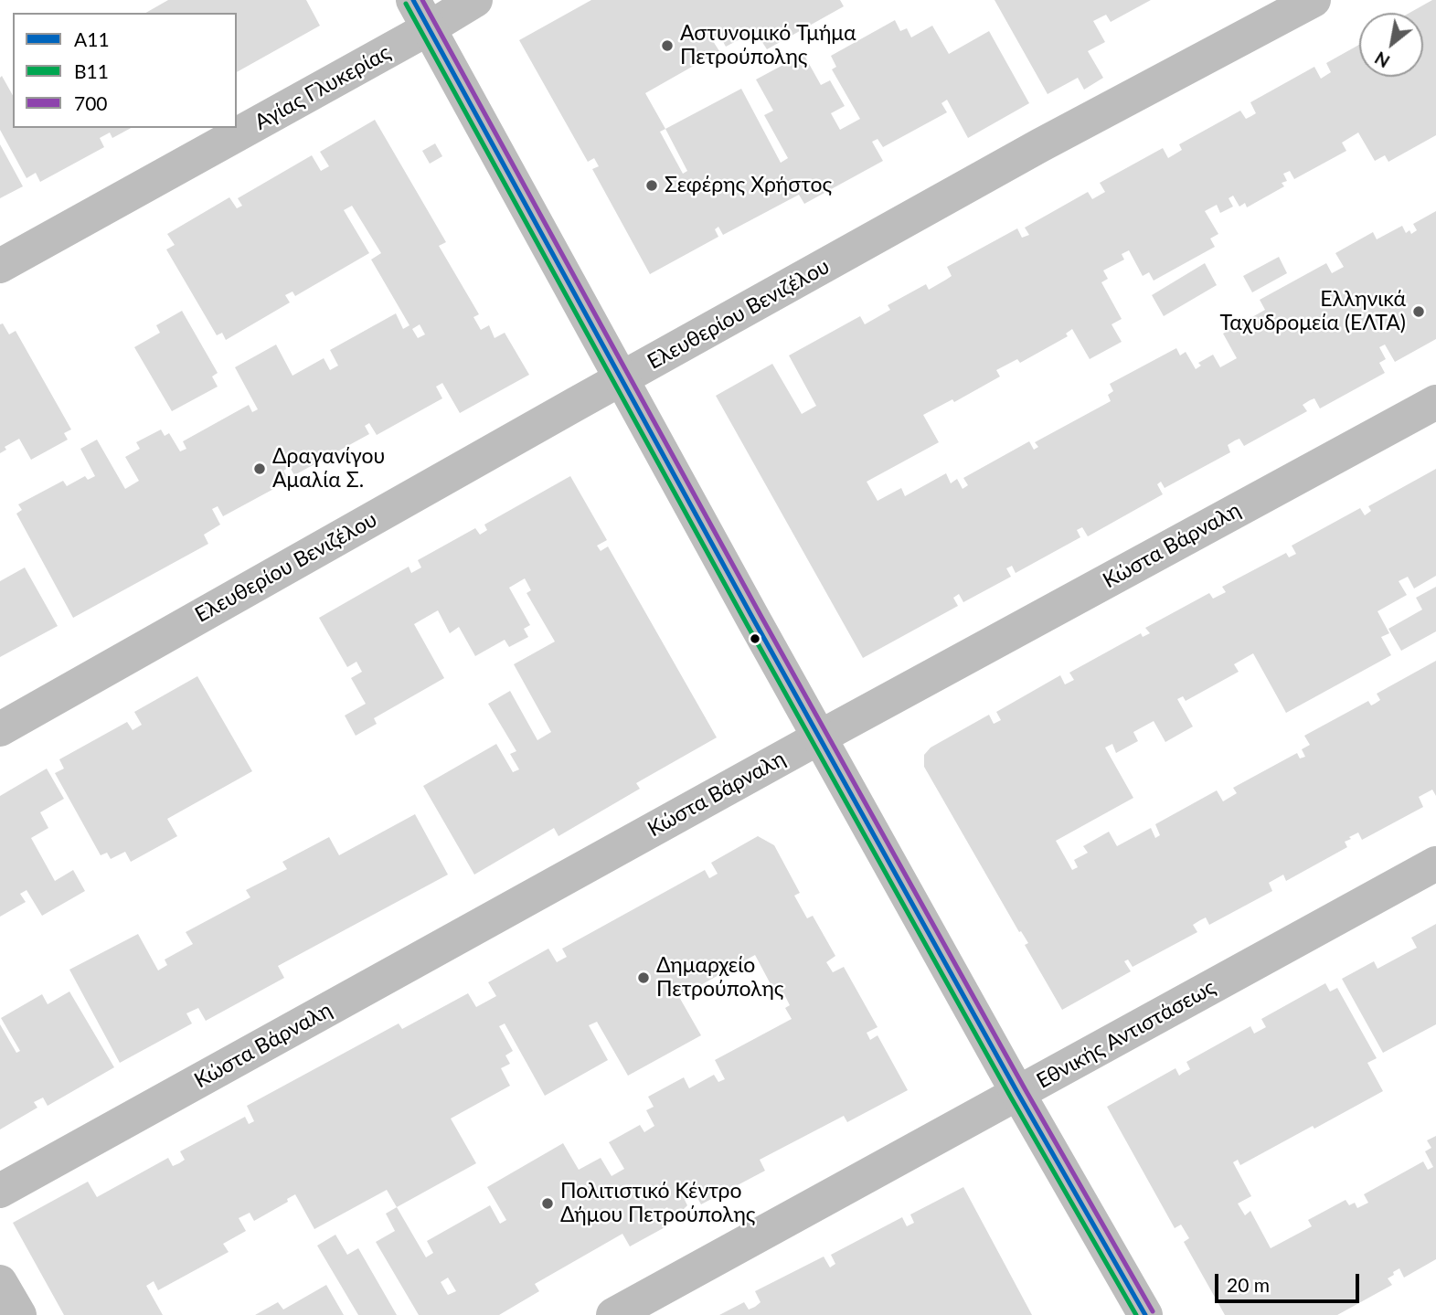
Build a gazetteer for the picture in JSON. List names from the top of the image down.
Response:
{
  "streets": {
    "street": [
      "Αγίας Γλυκερίας",
      "Ελευθερίου Βενιζέλου",
      "Κώστα Βάρναλη",
      "Εθνικής Αντιστάσεως"
    ]
  },
  "places": [
    "Αστυνομικό Τμήμα Πετρούπολης",
    "Σεφέρης Χρήστος",
    "Ελληνικά Ταχυδρομεία (ΕΛΤΑ)",
    "Δραγανίγου Αμαλία Σ.",
    "Δημαρχείο Πετρούπολης",
    "Πολιτιστικό Κέντρο Δήμου Πετρούπολης"
  ],
  "lines": ["transit line Α11", "transit line 700", "transit line Β11"],
  "legend": ["Α11", "Β11", "700"],
  "scale_bar": "20 m",
  "north": "bottom left"
}
